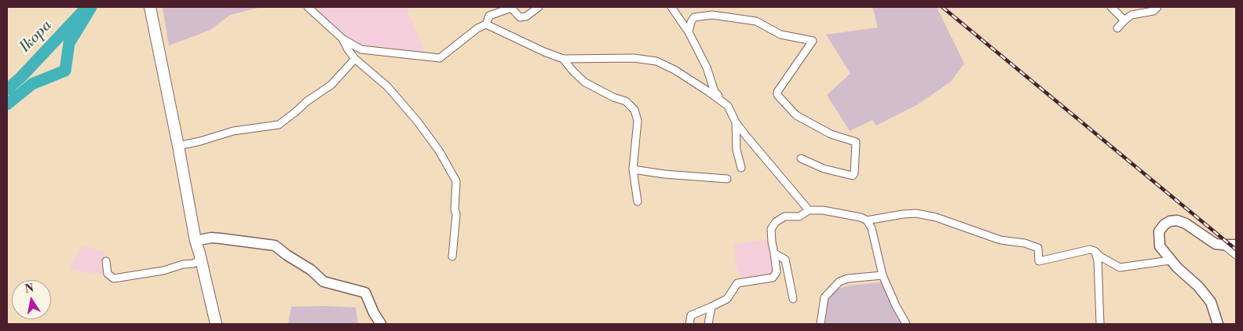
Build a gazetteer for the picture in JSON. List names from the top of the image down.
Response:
{
  "water": ["Ikopa"],
  "north": "top"
}
